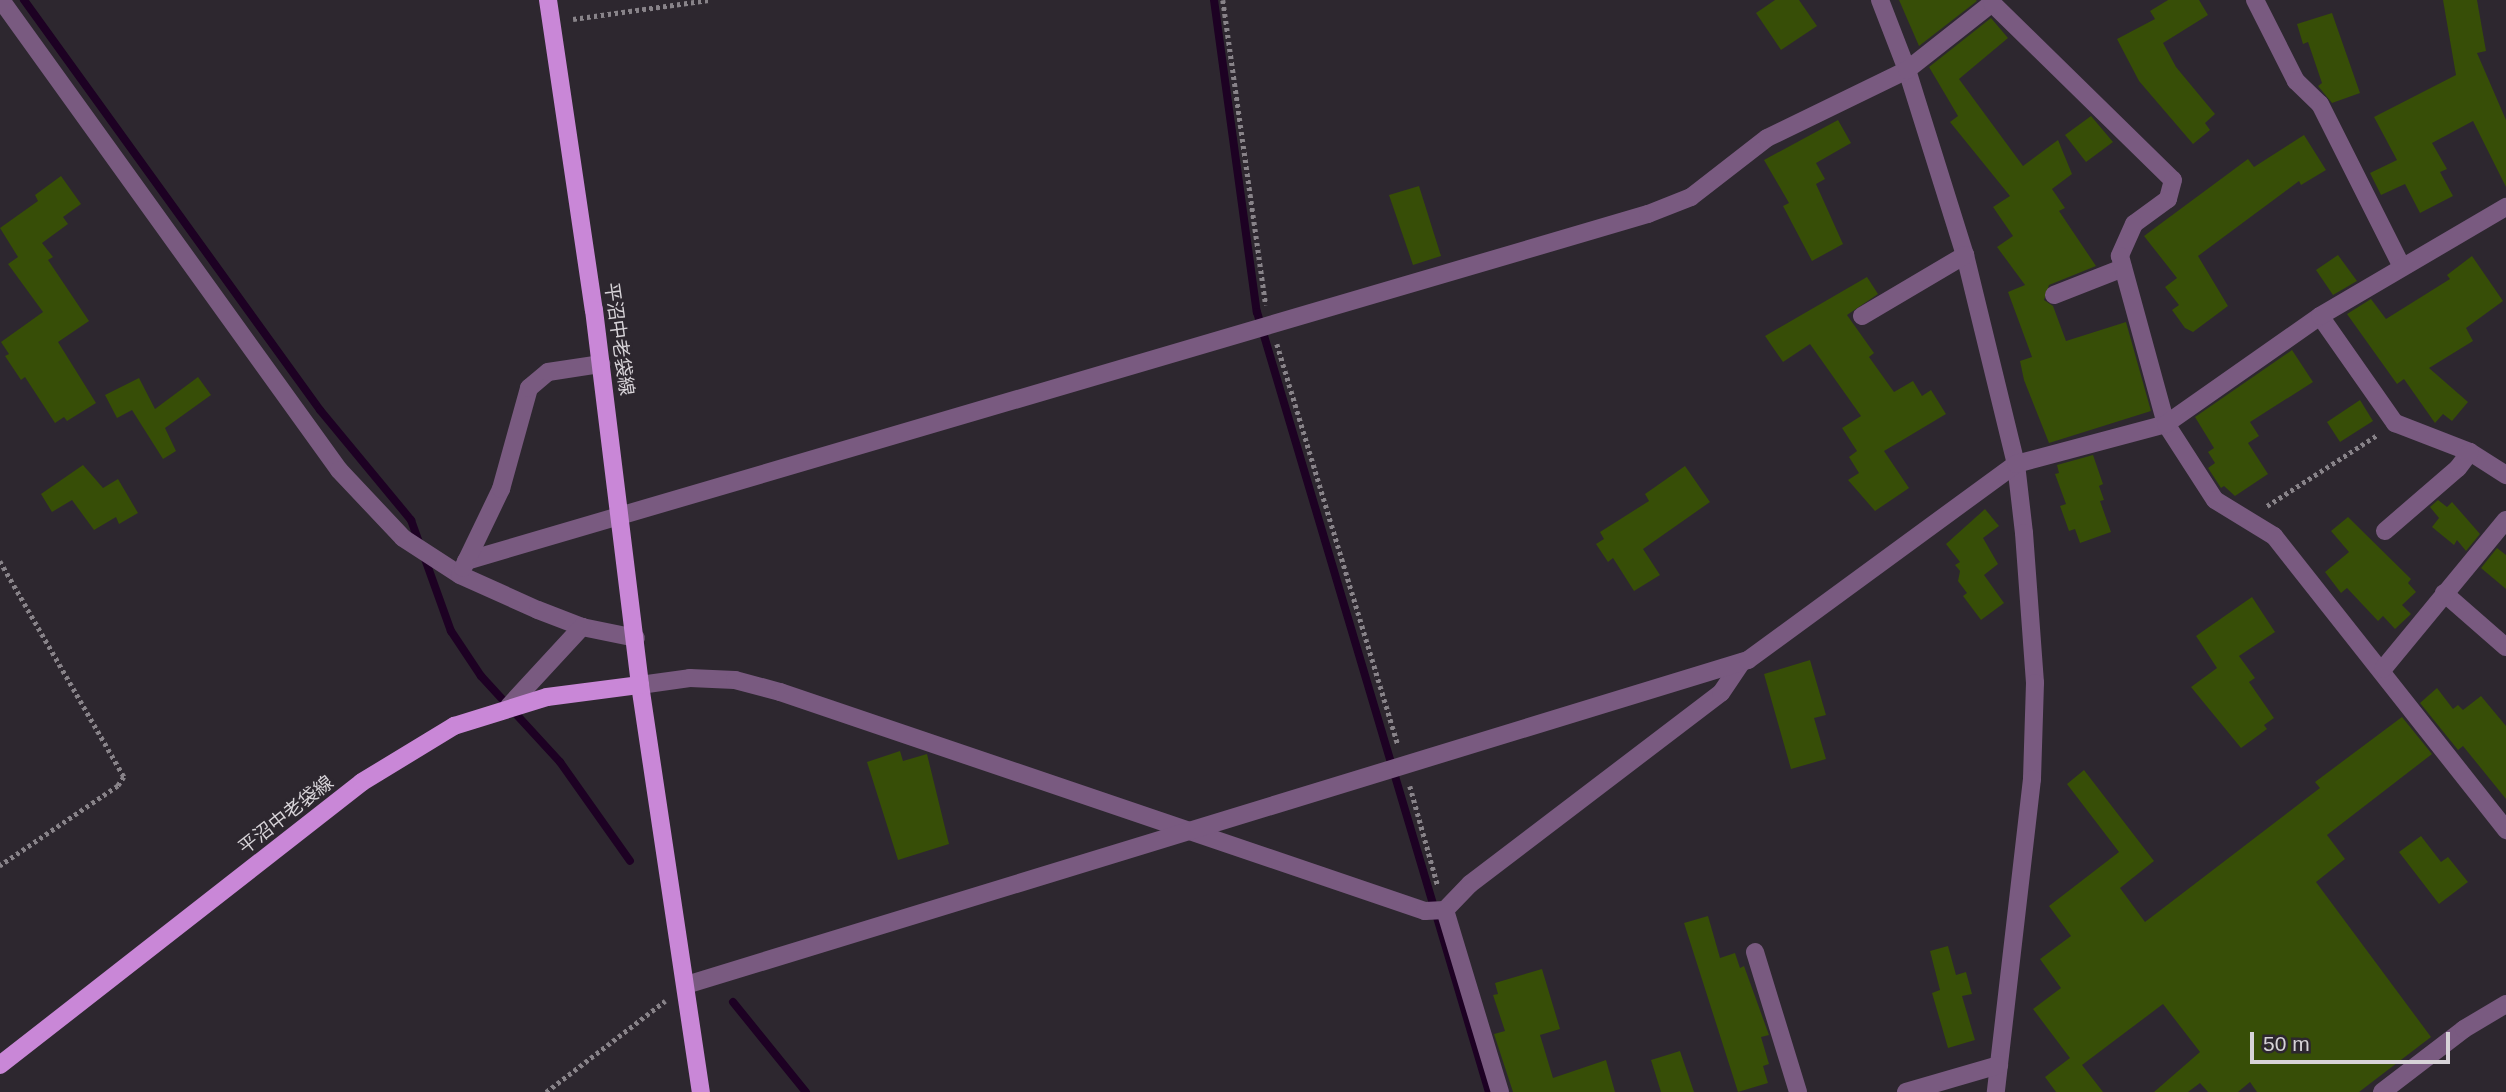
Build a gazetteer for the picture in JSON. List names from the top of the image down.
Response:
{
  "streets": {
    "main road": ["平沼中老袋線"]
  },
  "scale_bar": "50 m"
}
